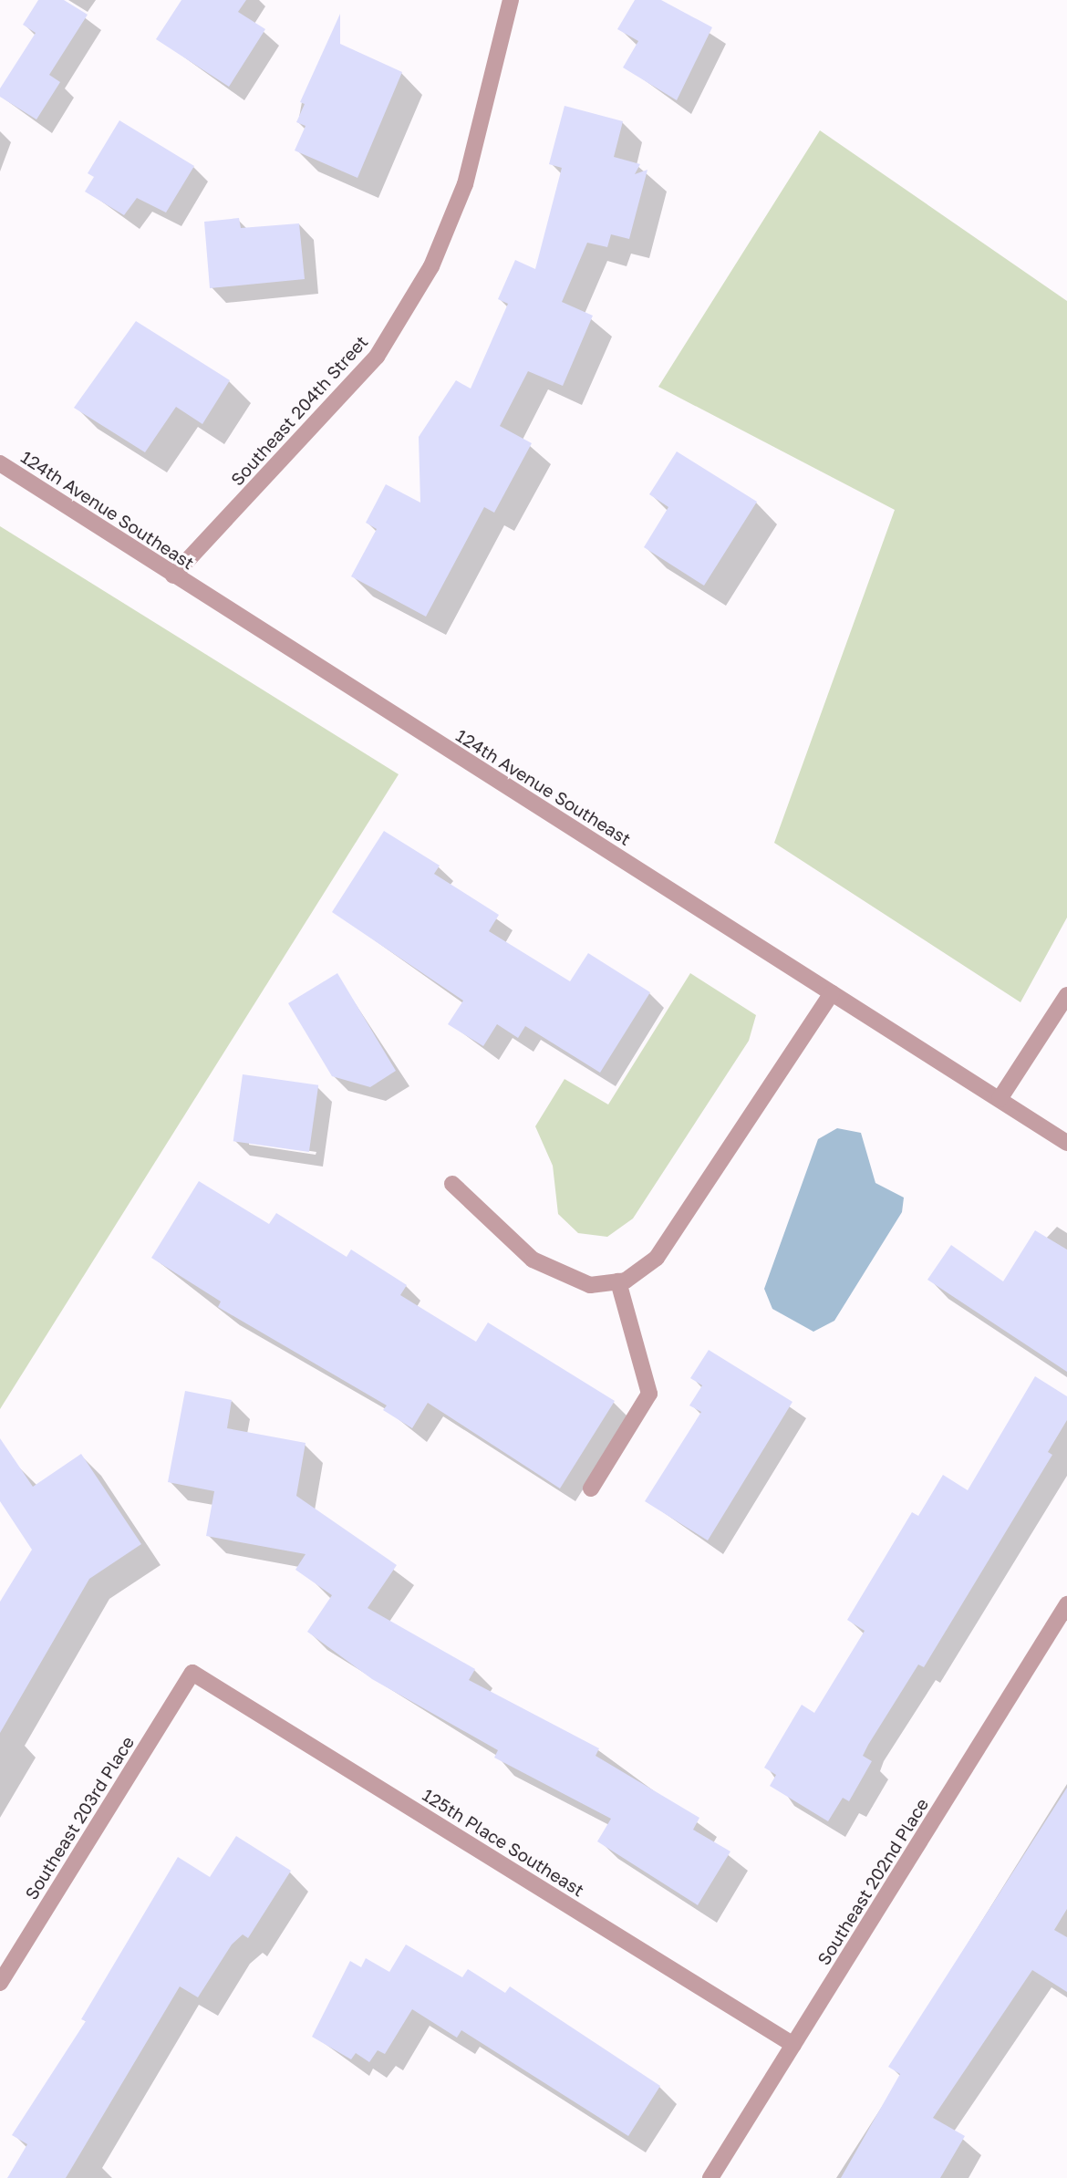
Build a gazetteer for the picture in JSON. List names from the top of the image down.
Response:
{
  "streets": {
    "street": [
      "Southeast 204th Street",
      "124th Avenue Southeast",
      "Southeast 203rd Place",
      "125th Place Southeast",
      "Southeast 202nd Place"
    ]
  },
  "crossings": [
    ["Southeast 204th Street", "124th Avenue Southeast"],
    ["Southeast 203rd Place", "125th Place Southeast"],
    ["125th Place Southeast", "Southeast 202nd Place"]
  ]
}
